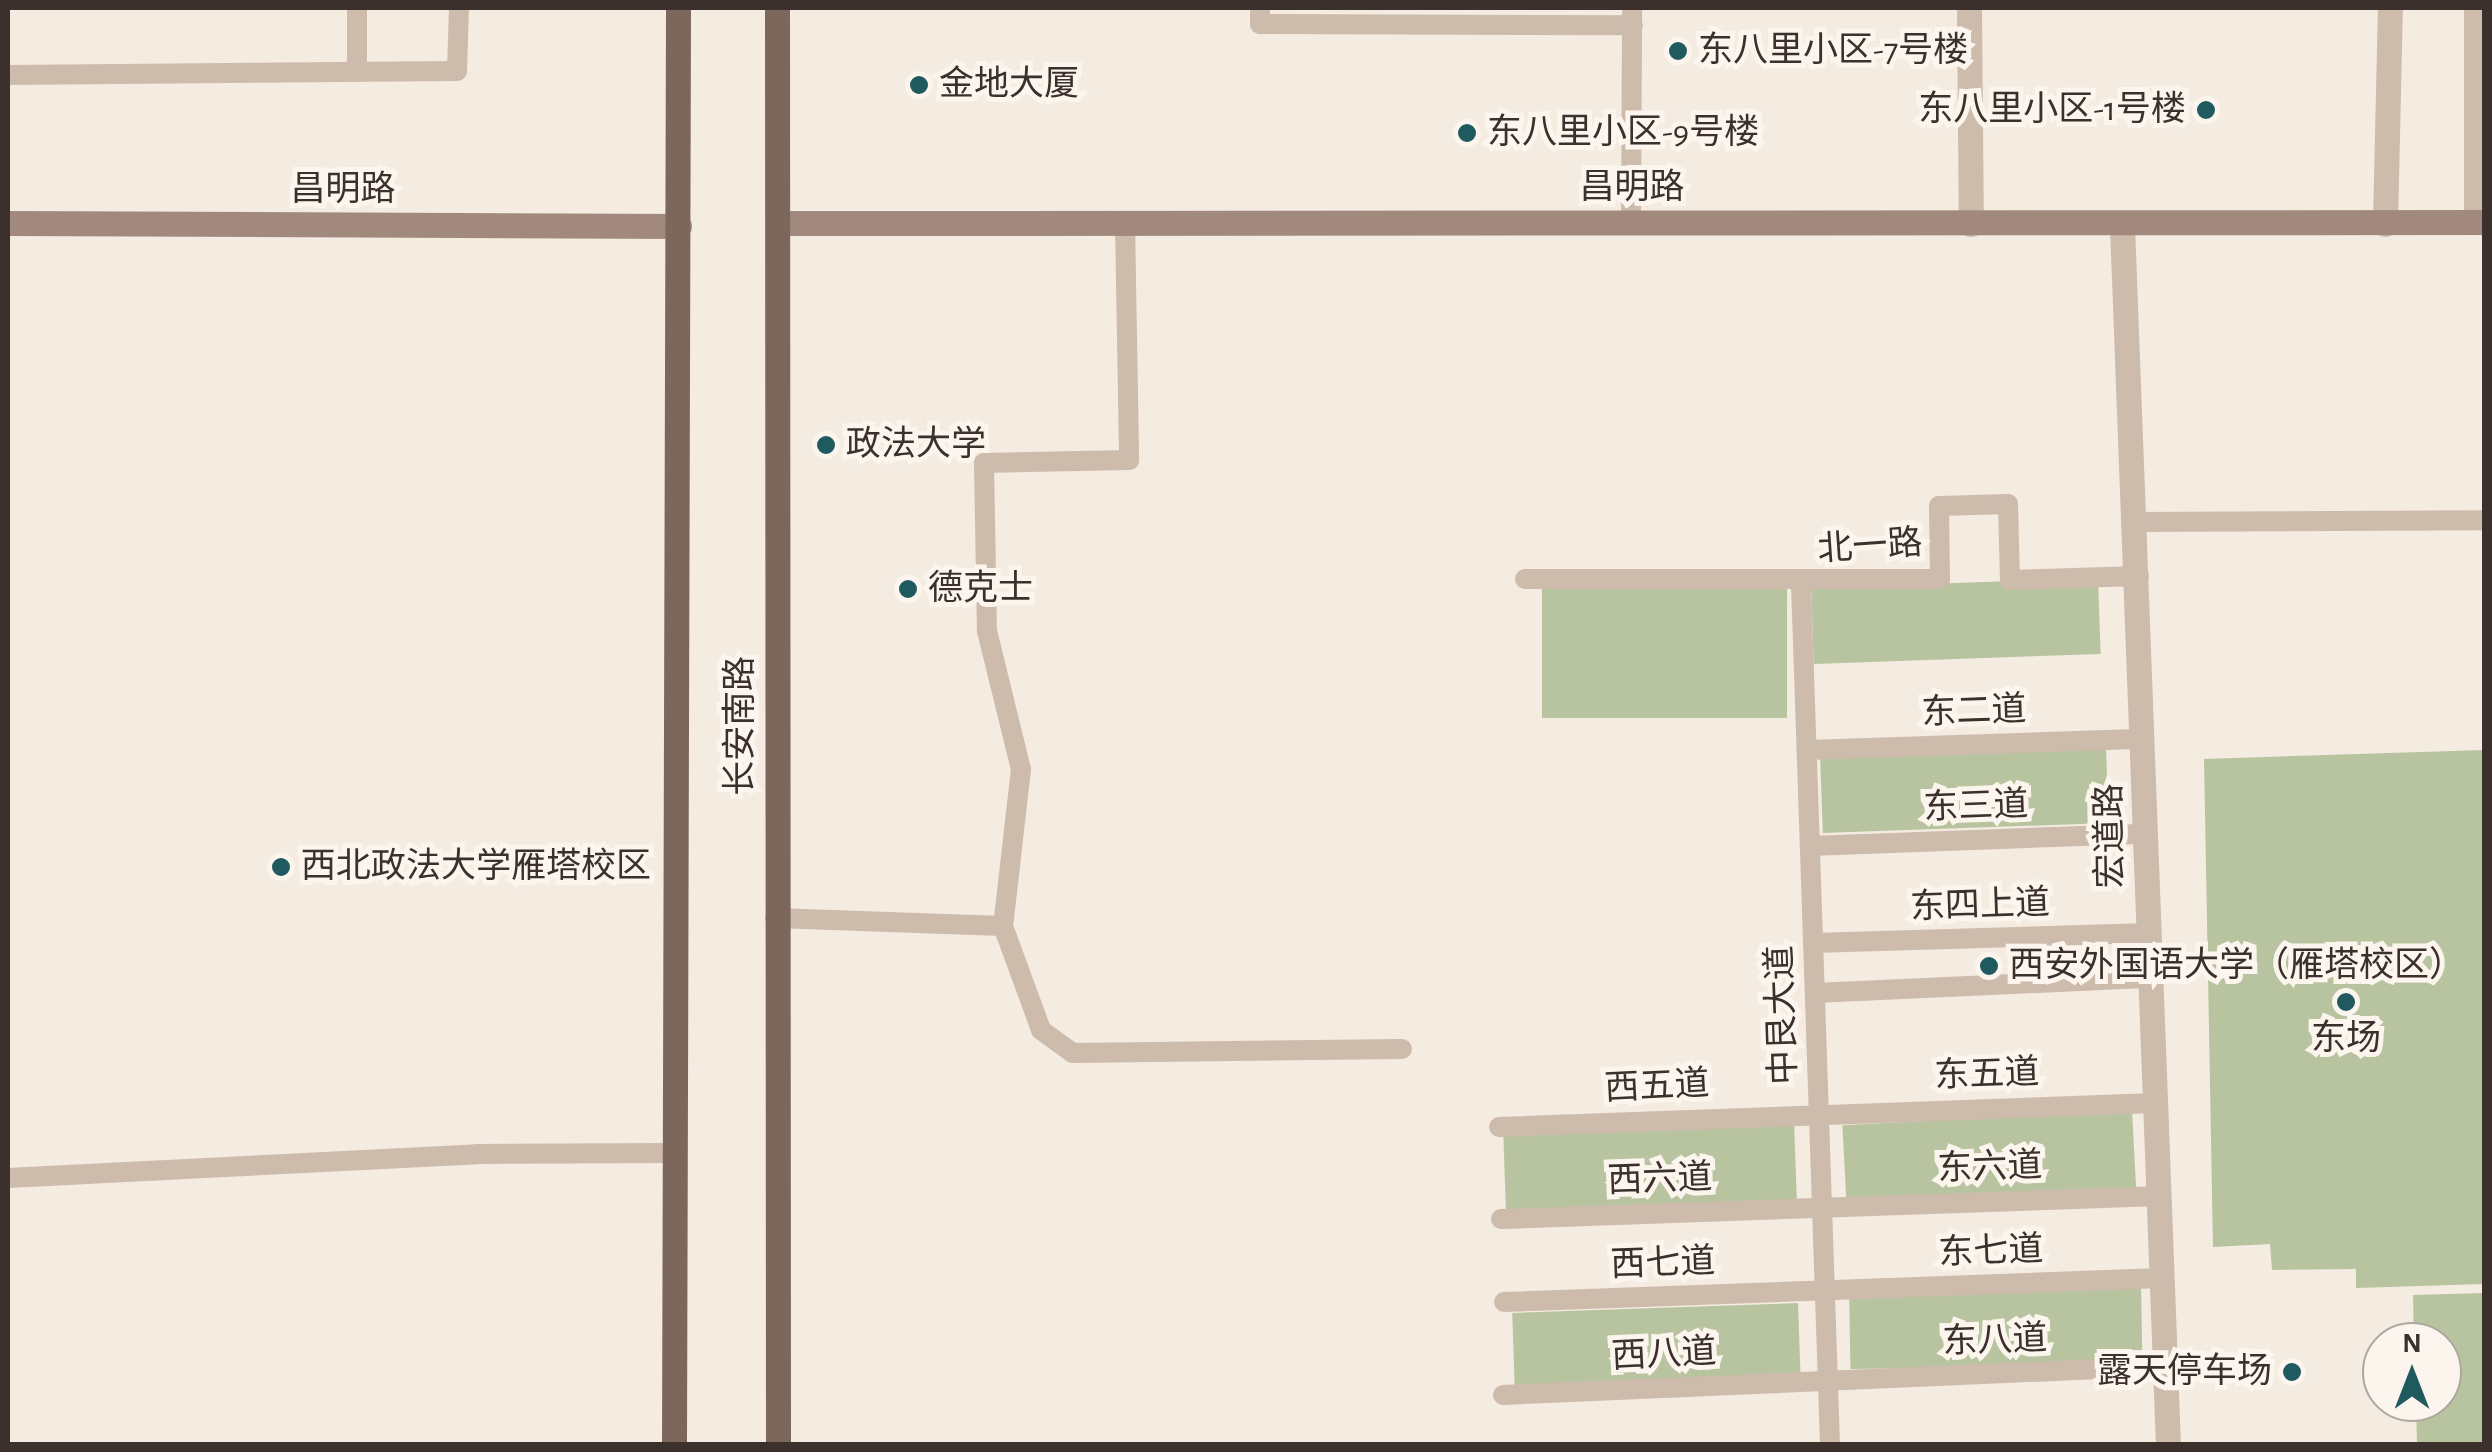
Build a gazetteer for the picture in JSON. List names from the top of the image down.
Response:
{
  "streets": {
    "main road": ["长安南路"],
    "street": ["昌明路", "宏道路"],
    "lane": [
      "北一路",
      "东二道",
      "东三道",
      "东四上道",
      "中艮大道",
      "东五道",
      "西五道",
      "东六道",
      "西六道",
      "东七道",
      "西七道",
      "东八道",
      "西八道"
    ]
  },
  "crossings": [
    ["昌明路", "长安南路"],
    ["昌明路", "宏道路"],
    ["北一路", "宏道路"],
    ["北一路", "中艮大道"],
    ["东二道", "宏道路"],
    ["东二道", "中艮大道"],
    ["东三道", "宏道路"],
    ["东三道", "中艮大道"],
    ["宏道路", "东四上道"],
    ["宏道路", "东五道"],
    ["宏道路", "东六道"],
    ["宏道路", "东七道"],
    ["宏道路", "东八道"],
    ["东四上道", "中艮大道"],
    ["中艮大道", "东五道"],
    ["中艮大道", "西五道"],
    ["中艮大道", "东六道"],
    ["中艮大道", "西六道"],
    ["中艮大道", "东七道"],
    ["中艮大道", "西七道"],
    ["中艮大道", "东八道"],
    ["中艮大道", "西八道"],
    ["东五道", "西五道"],
    ["东六道", "西六道"],
    ["东七道", "西七道"],
    ["东八道", "西八道"]
  ],
  "places": [
    "东八里小区-7号楼",
    "金地大厦",
    "东八里小区-1号楼",
    "东八里小区-9号楼",
    "政法大学",
    "德克士",
    "西北政法大学雁塔校区",
    "西安外国语大学（雁塔校区）",
    "东场",
    "露天停车场"
  ],
  "north": "top"
}
